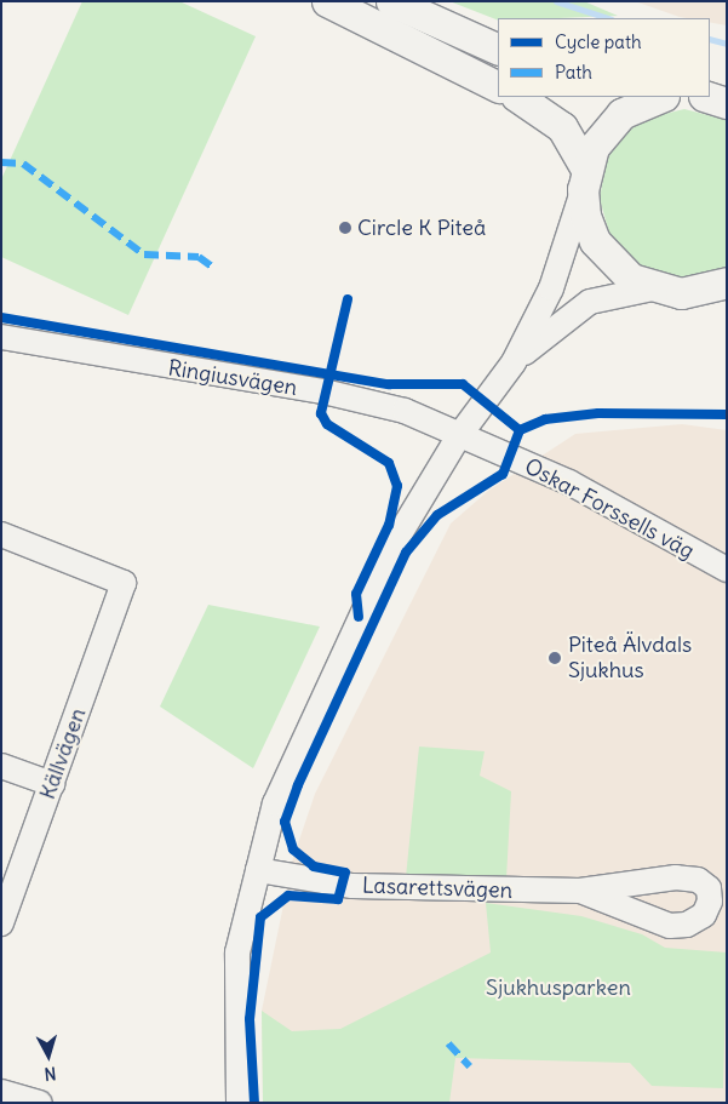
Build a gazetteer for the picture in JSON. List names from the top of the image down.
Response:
{
  "streets": {
    "street": [
      "Ringiusvägen",
      "Oskar Forssells väg",
      "Källvägen",
      "Lasarettsvägen"
    ]
  },
  "crossings": [
    ["Ringiusvägen", "Oskar Forssells väg"]
  ],
  "parks": ["Sjukhusparken"],
  "places": ["Circle K Piteå", "Piteå Älvdals Sjukhus"],
  "legend": ["Cycle path", "Path"],
  "north": "bottom"
}
